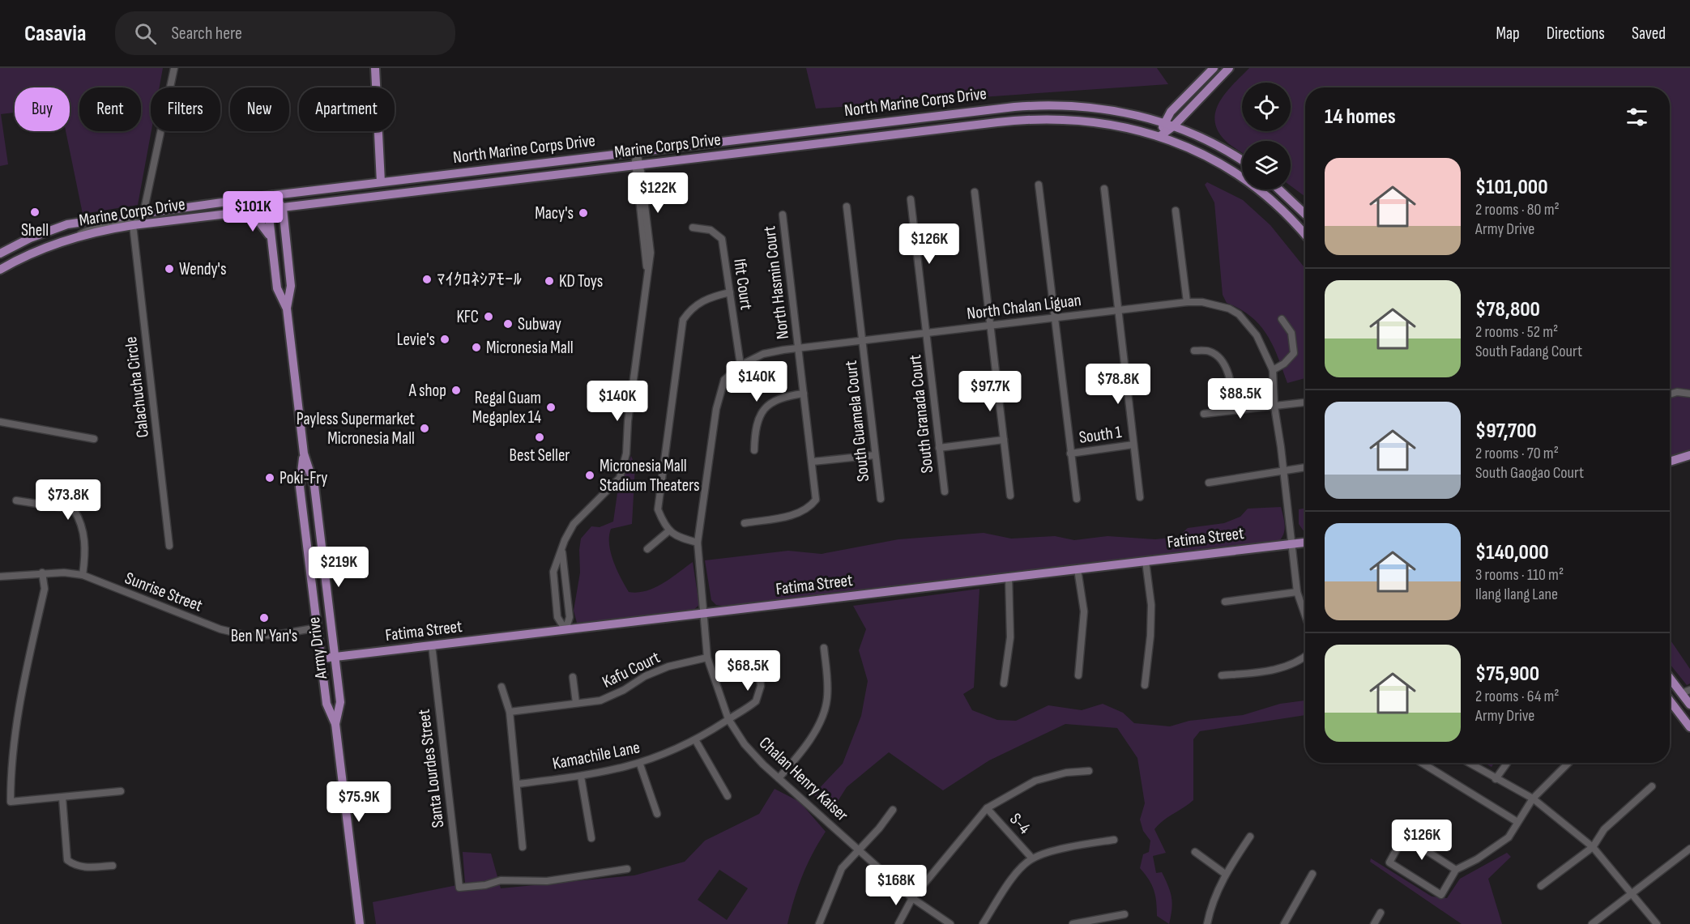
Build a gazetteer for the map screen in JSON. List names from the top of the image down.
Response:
{
  "streets": {
    "main road": [
      "North Marine Corps Drive",
      "Marine Corps Drive",
      "Fatima Street",
      "Army Drive"
    ],
    "street": [
      "North Hasmin Court",
      "Ifit Court",
      "North Chalan Liguan",
      "Calachucha Circle",
      "South Granada Court",
      "South Guamela Court",
      "South 1",
      "Sunrise Street",
      "Kafu Court",
      "Kamachile Lane",
      "Santa Lourdes Street",
      "Chalan Henry Kaiser",
      "S-4"
    ]
  },
  "crossings": [
    ["North Marine Corps Drive", "Army Drive"],
    ["Marine Corps Drive", "Calachucha Circle"],
    ["Marine Corps Drive", "Army Drive"],
    ["North Hasmin Court", "North Chalan Liguan"],
    ["Ifit Court", "North Chalan Liguan"],
    ["North Chalan Liguan", "South Granada Court"],
    ["North Chalan Liguan", "South Guamela Court"],
    ["North Chalan Liguan", "Fatima Street"],
    ["North Chalan Liguan", "Chalan Henry Kaiser"],
    ["Fatima Street", "Army Drive"],
    ["Fatima Street", "Santa Lourdes Street"],
    ["Fatima Street", "Chalan Henry Kaiser"],
    ["Sunrise Street", "Army Drive"],
    ["Kafu Court", "Chalan Henry Kaiser"],
    ["Kamachile Lane", "Chalan Henry Kaiser"]
  ],
  "places": [
    "Shell",
    "Macy's",
    "Wendy's",
    "ﾏｲｸﾛﾈｼｱﾓｰﾙ",
    "KD Toys",
    "KFC",
    "Subway",
    "Levie's",
    "Micronesia Mall",
    "A shop",
    "Regal Guam Megaplex 14",
    "Payless Supermarket Micronesia Mall",
    "Best Seller",
    "Micronesia Mall Stadium Theaters",
    "Poki-Fry",
    "Ben N' Yan's"
  ],
  "page": {
    "header": "Casavia",
    "search": "Search here",
    "nav": ["Map", "Directions", "Saved"],
    "chip": [
      "Buy",
      "Rent",
      "Filters",
      "New",
      "Apartment"
    ],
    "heading": "14 homes",
    "list": [
      {
        "name": "$101,000",
        "note": "2 rooms · 80 m² · Army Drive"
      },
      {
        "name": "$78,800",
        "note": "2 rooms · 52 m² · South Fadang Court"
      },
      {
        "name": "$97,700",
        "note": "2 rooms · 70 m² · South Gaogao Court"
      },
      {
        "name": "$140,000",
        "note": "3 rooms · 110 m² · Ilang Ilang Lane"
      },
      {
        "name": "$75,900",
        "note": "2 rooms · 64 m² · Army Drive"
      }
    ],
    "price": [
      "$122K",
      "$101K",
      "$126K",
      "$140K",
      "$78.8K",
      "$97.7K",
      "$88.5K",
      "$140K",
      "$73.8K",
      "$219K",
      "$68.5K",
      "$75.9K",
      "$126K",
      "$168K"
    ]
  }
}
